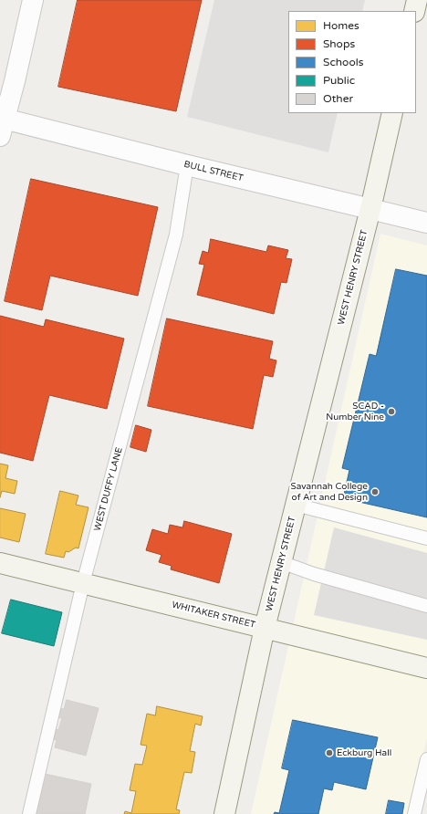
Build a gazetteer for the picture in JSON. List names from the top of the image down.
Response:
{
  "streets": {
    "main road": ["WEST HENRY STREET", "WHITAKER STREET"],
    "street": ["BULL STREET"],
    "lane": ["WEST DUFFY LANE"]
  },
  "crossings": [
    ["BULL STREET", "WEST HENRY STREET"],
    ["BULL STREET", "WEST DUFFY LANE"],
    ["WEST HENRY STREET", "WHITAKER STREET"],
    ["WEST DUFFY LANE", "WHITAKER STREET"]
  ],
  "places": ["SCAD - Number Nine", "Savannah College of Art and Design", "Eckburg Hall"],
  "legend": [
    "Homes",
    "Shops",
    "Schools",
    "Public",
    "Other"
  ]
}
